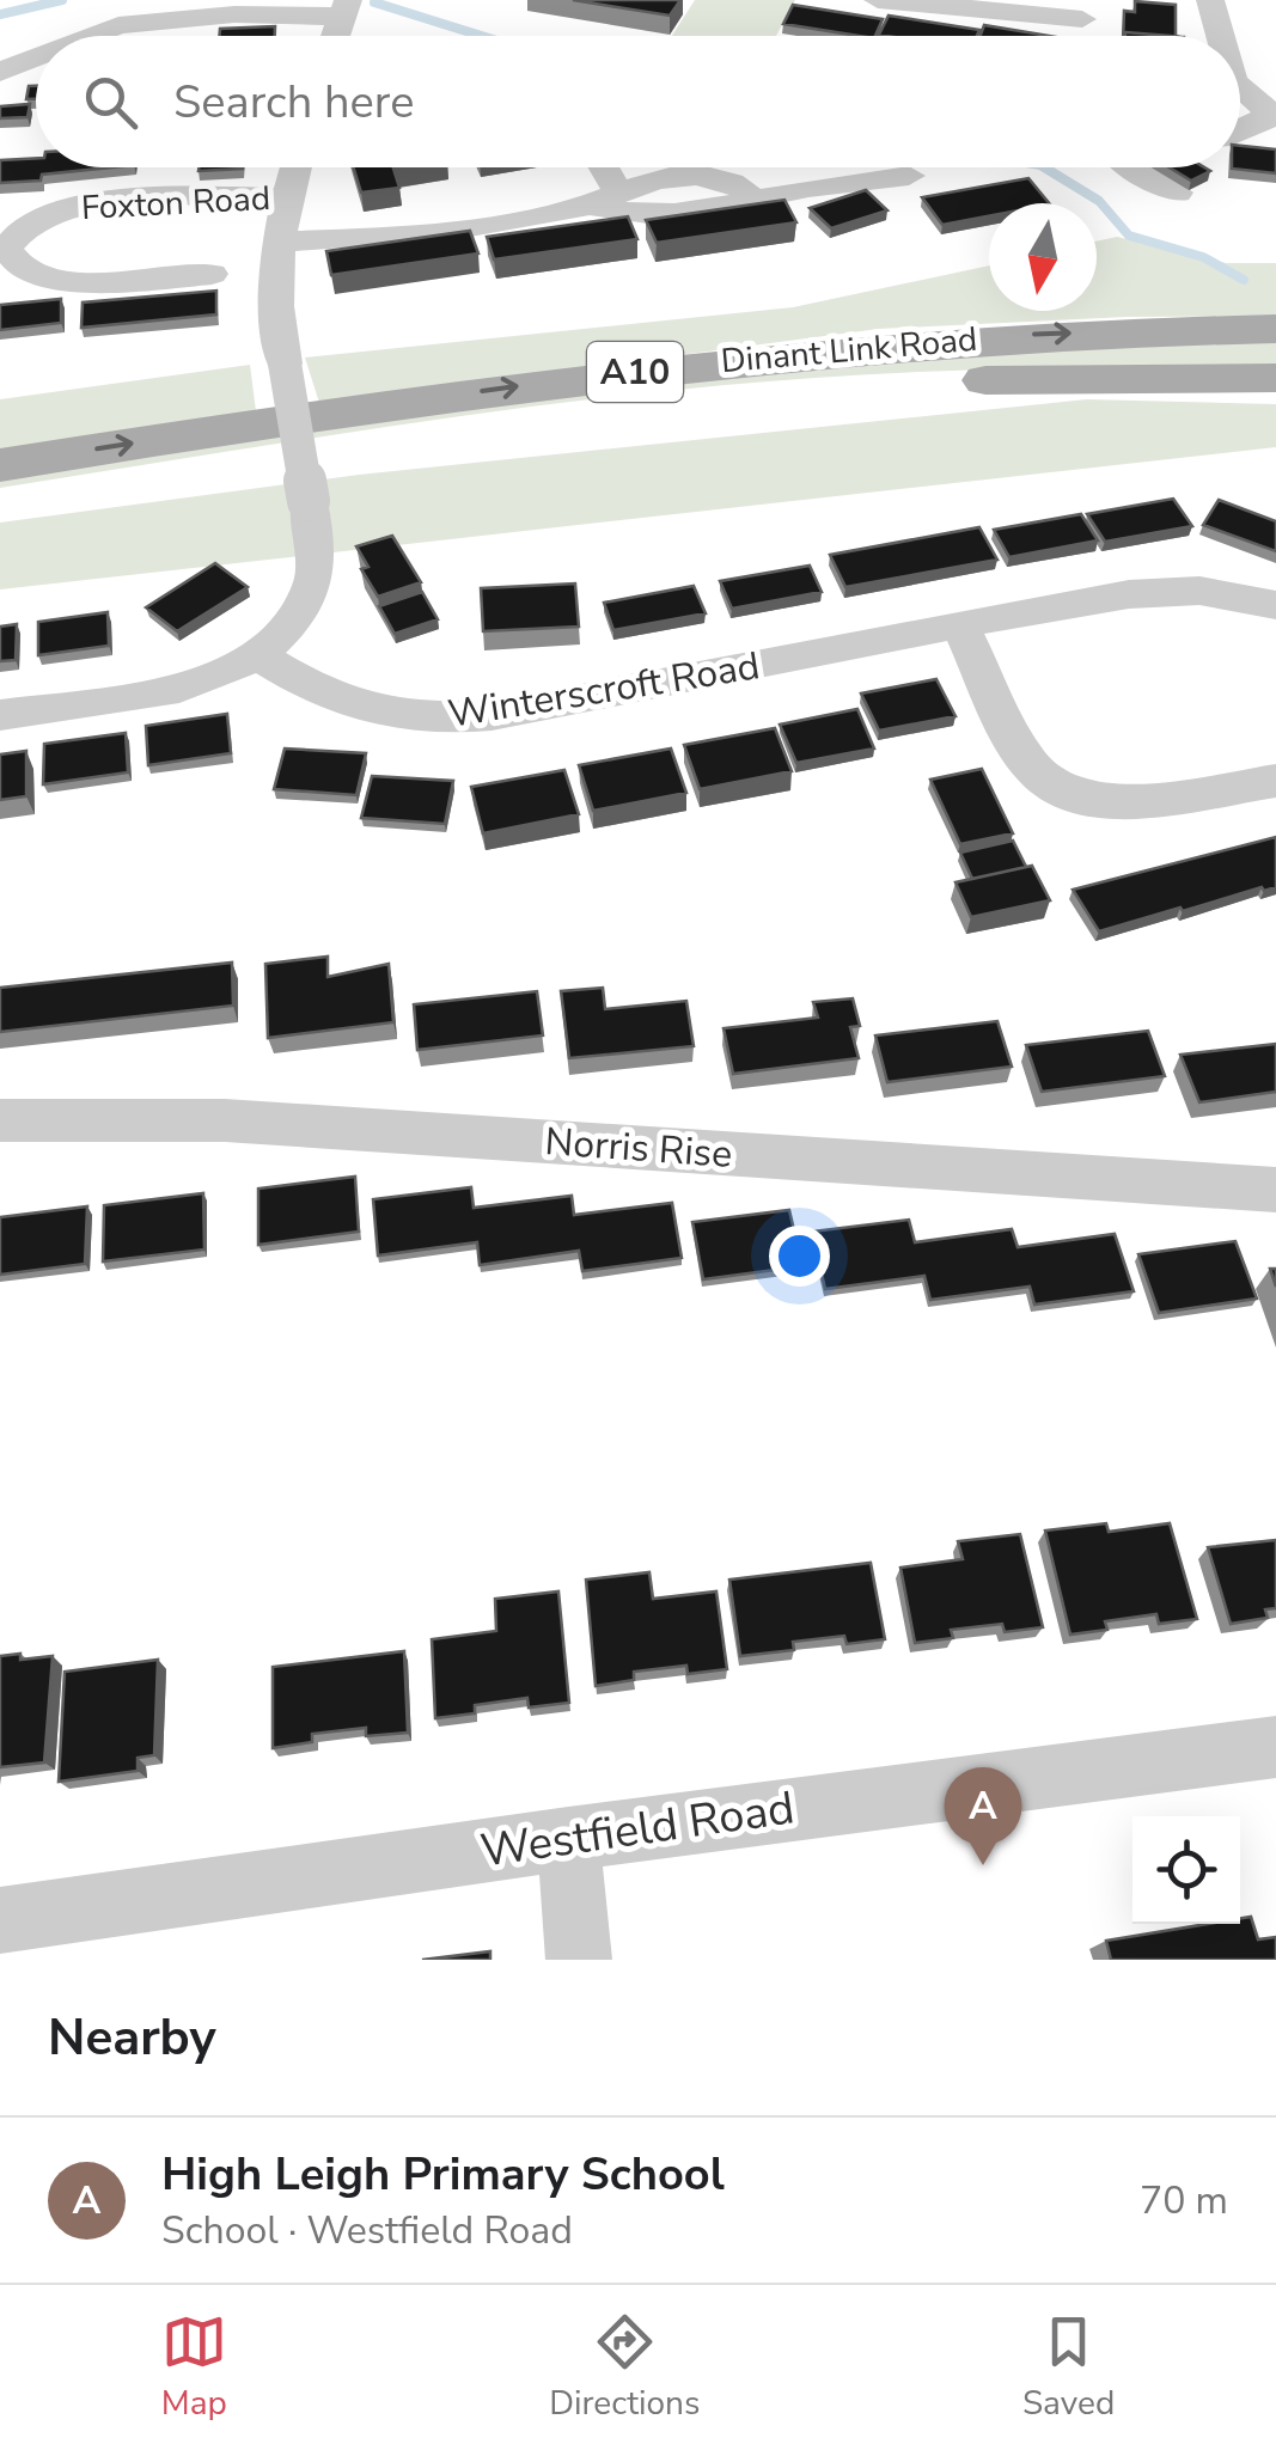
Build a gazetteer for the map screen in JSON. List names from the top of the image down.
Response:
{
  "streets": {
    "main road": ["Dinant Link Road", "A10"],
    "street": [
      "Foxton Road",
      "Winterscroft Road",
      "Norris Rise",
      "Westfield Road"
    ]
  },
  "north": "bottom",
  "page": {
    "search": "Search here",
    "pins": "A",
    "heading": "Nearby",
    "list": [
      {
        "mark": "A",
        "name": "High Leigh Primary School",
        "note": "School · Westfield Road",
        "value": "70 m"
      }
    ],
    "nav": ["Map", "Directions", "Saved"]
  }
}
